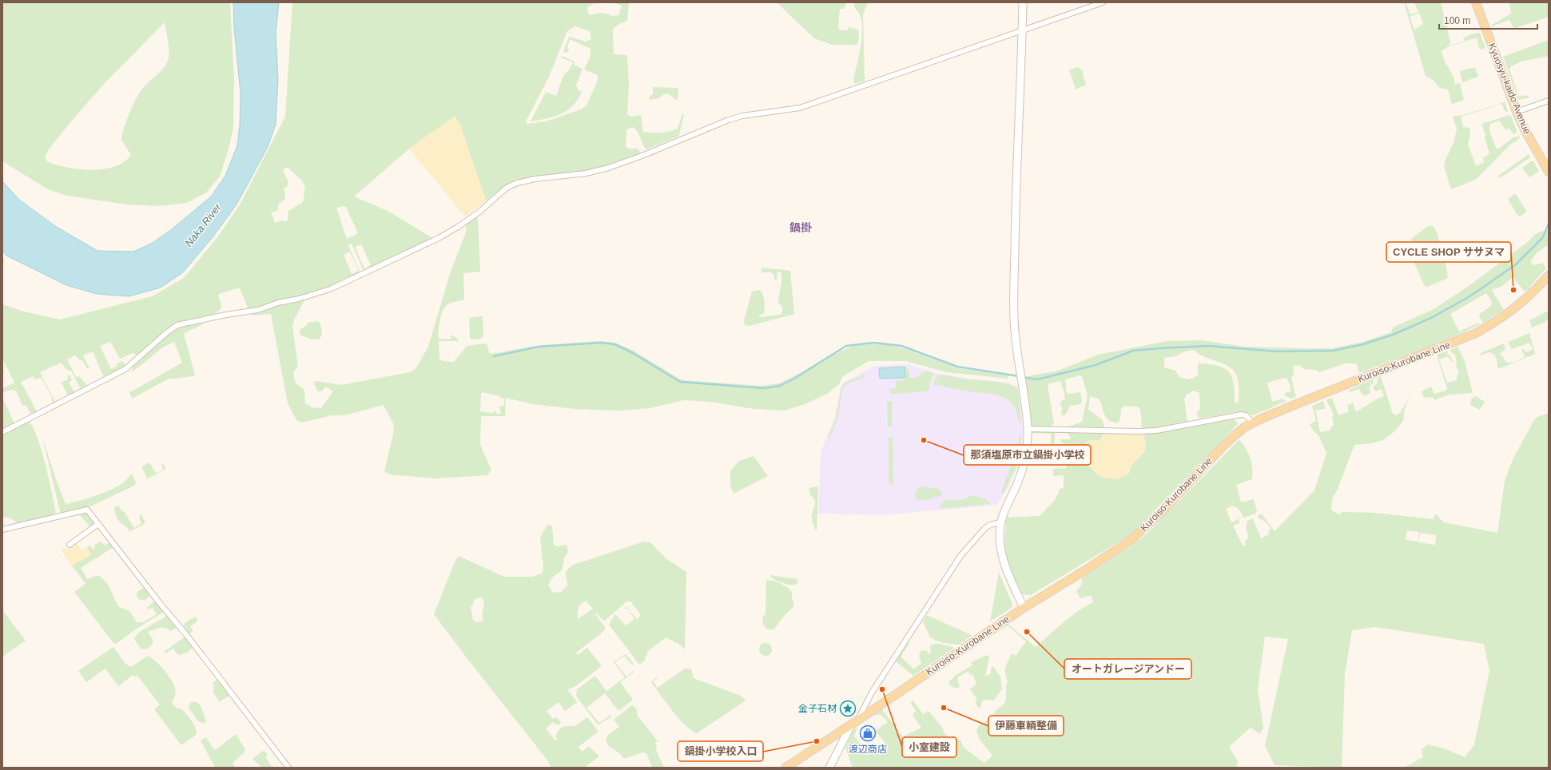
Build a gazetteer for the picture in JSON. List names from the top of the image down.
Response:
{
  "streets": {
    "main road": ["Kyuosyu-kaido Avenue", "Kuroiso-Kurobane Line"]
  },
  "districts": ["鍋掛"],
  "water": ["Naka River"],
  "places": {
    "other": [
      "CYCLE SHOP ササヌマ",
      "那須塩原市立鍋掛小学校",
      "オートガレージアンドー",
      "小室建設",
      "伊藤車輌整備",
      "鍋掛小学校入口"
    ],
    "place": ["金子石材"],
    "shop": ["渡辺商店"]
  },
  "scale_bar": "100 m"
}
